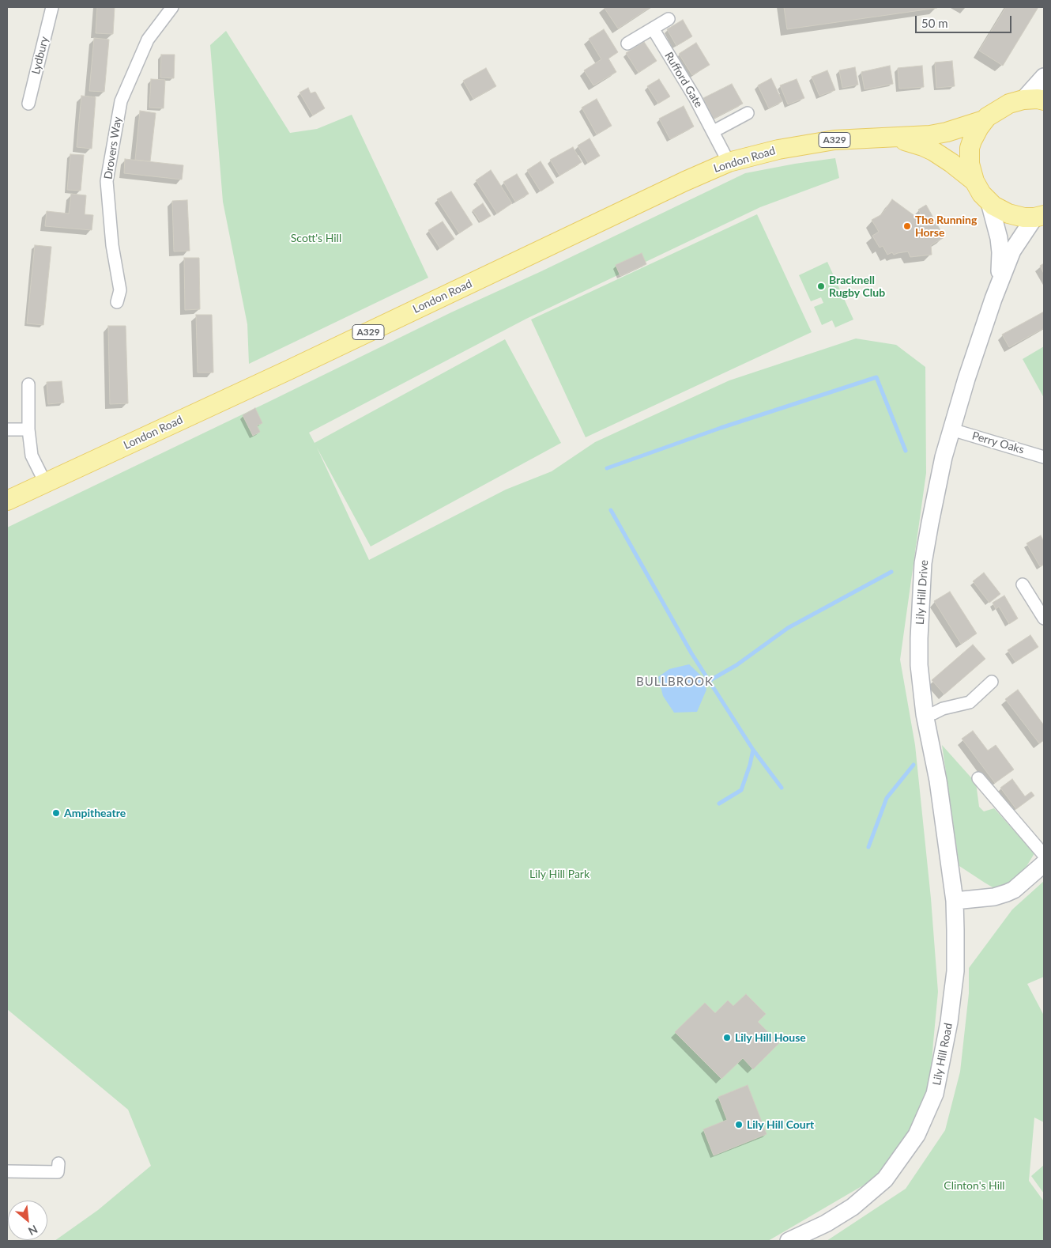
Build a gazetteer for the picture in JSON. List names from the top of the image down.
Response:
{
  "streets": {
    "main road": ["A329", "London Road"],
    "street": [
      "Lydbury",
      "Rufford Gate",
      "Drovers Way",
      "Perry Oaks",
      "Lily Hill Drive",
      "Lily Hill Road"
    ]
  },
  "crossings": [
    ["Rufford Gate", "London Road"],
    ["A329", "London Road"],
    ["A329", "Lily Hill Drive"],
    ["Perry Oaks", "Lily Hill Drive"],
    ["Lily Hill Drive", "Lily Hill Road"]
  ],
  "districts": ["BULLBROOK"],
  "parks": ["Scott's Hill", "Lily Hill Park", "Clinton's Hill"],
  "places": [
    "The Running Horse",
    "Bracknell Rugby Club",
    "Ampitheatre",
    "Lily Hill House",
    "Lily Hill Court"
  ],
  "scale_bar": "50 m",
  "north": "bottom right"
}
